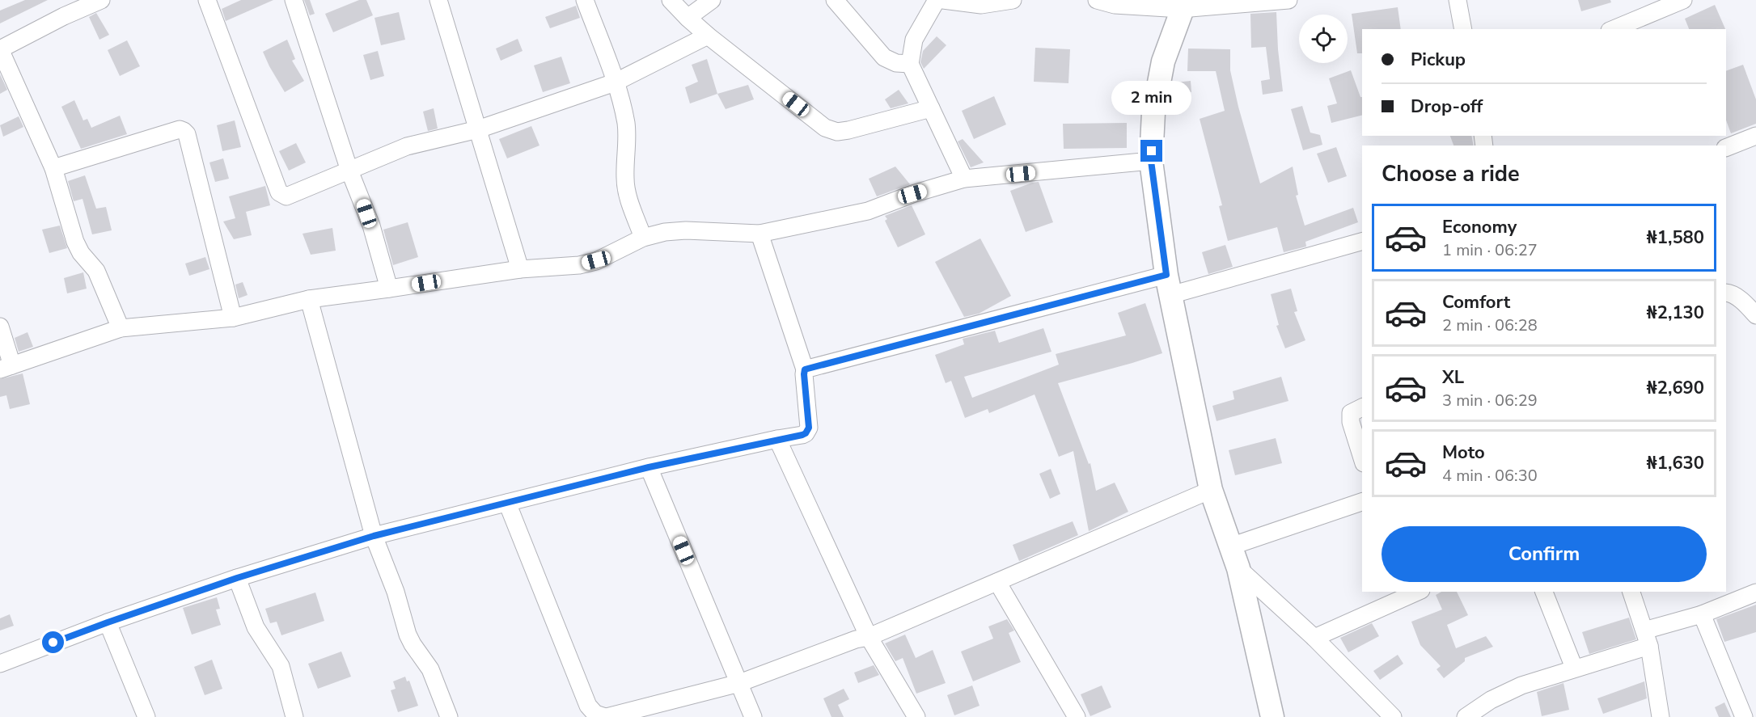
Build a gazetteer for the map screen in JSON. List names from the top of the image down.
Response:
{
  "page": {
    "banner": ["Pickup", "Drop-off"],
    "bubble": "2 min",
    "heading": "Choose a ride",
    "list": [
      {
        "name": "Economy",
        "note": "1 min · 06:27",
        "value": "₦1,580"
      },
      {
        "name": "Comfort",
        "note": "2 min · 06:28",
        "value": "₦2,130"
      },
      {
        "name": "XL",
        "note": "3 min · 06:29",
        "value": "₦2,690"
      },
      {
        "name": "Moto",
        "note": "4 min · 06:30",
        "value": "₦1,630"
      }
    ],
    "buttons": "Confirm"
  }
}
